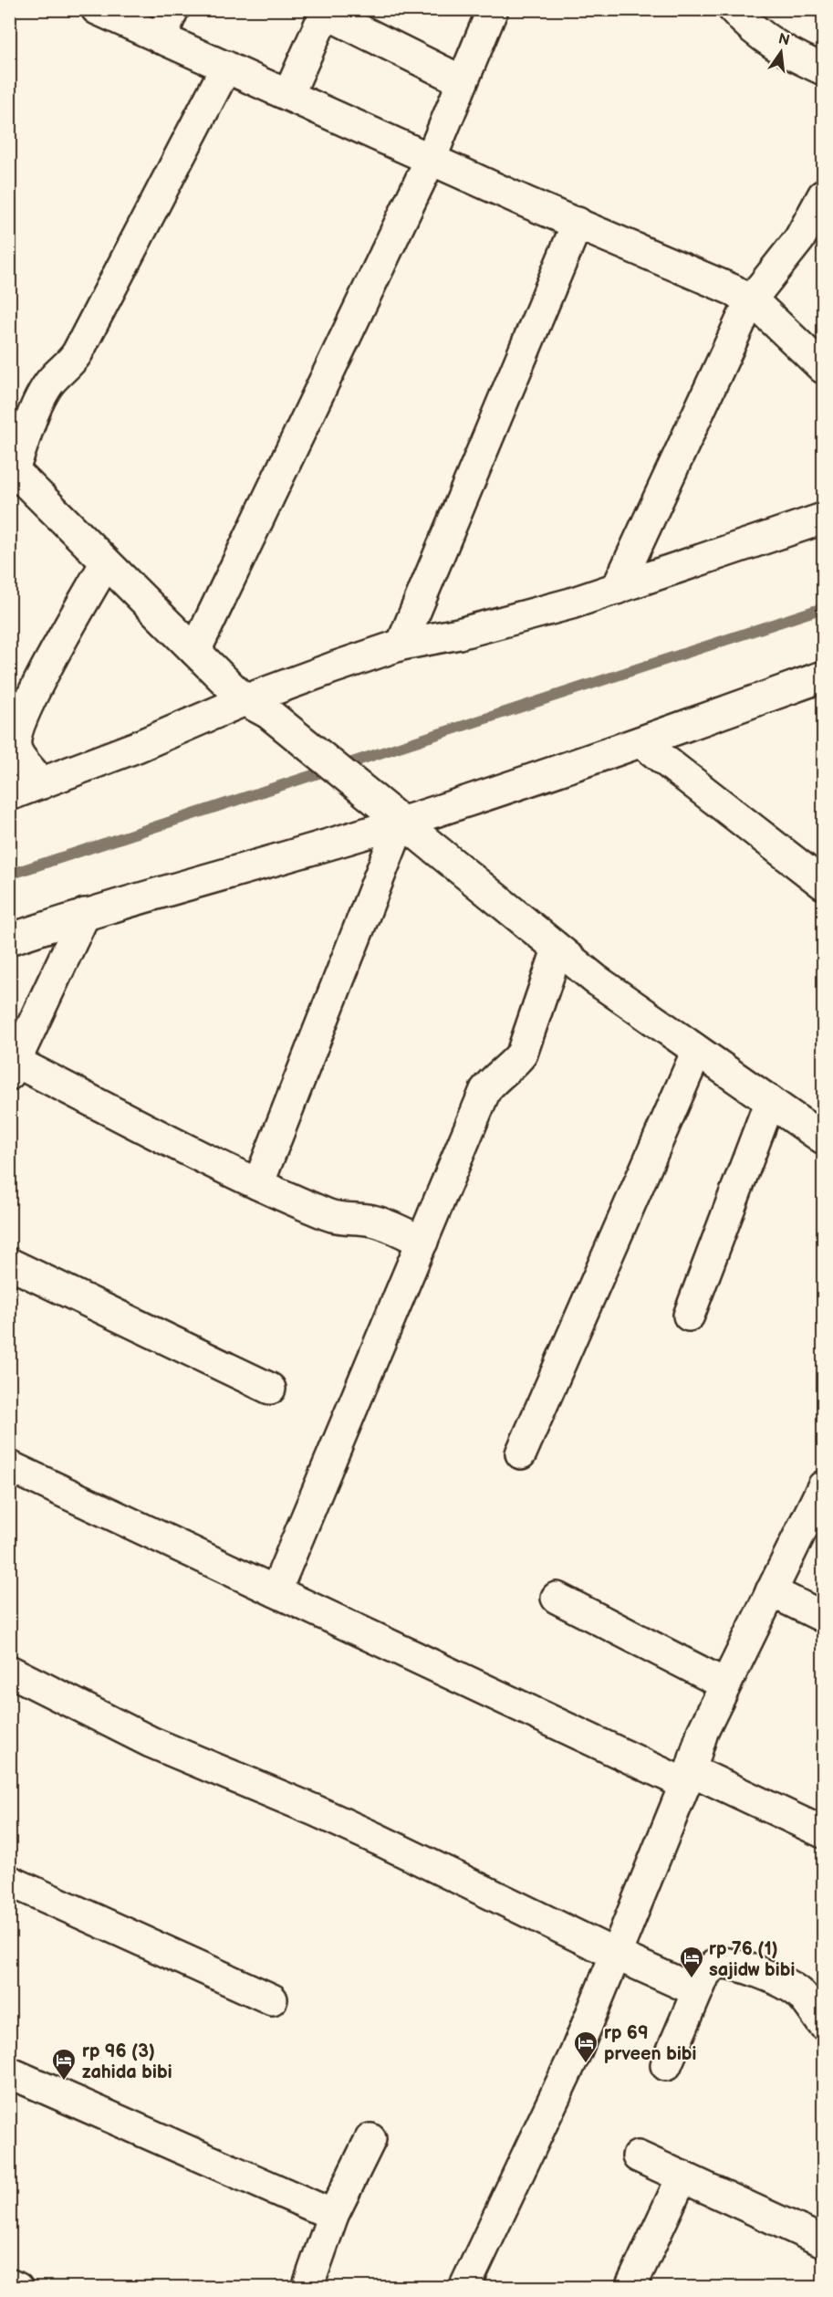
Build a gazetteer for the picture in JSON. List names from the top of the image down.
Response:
{
  "places": {
    "hotel": ["rp 76 (1) sajidw bibi", "rp 69 prveen bibi", "rp 96 (3) zahida bibi"]
  },
  "north": "top"
}
